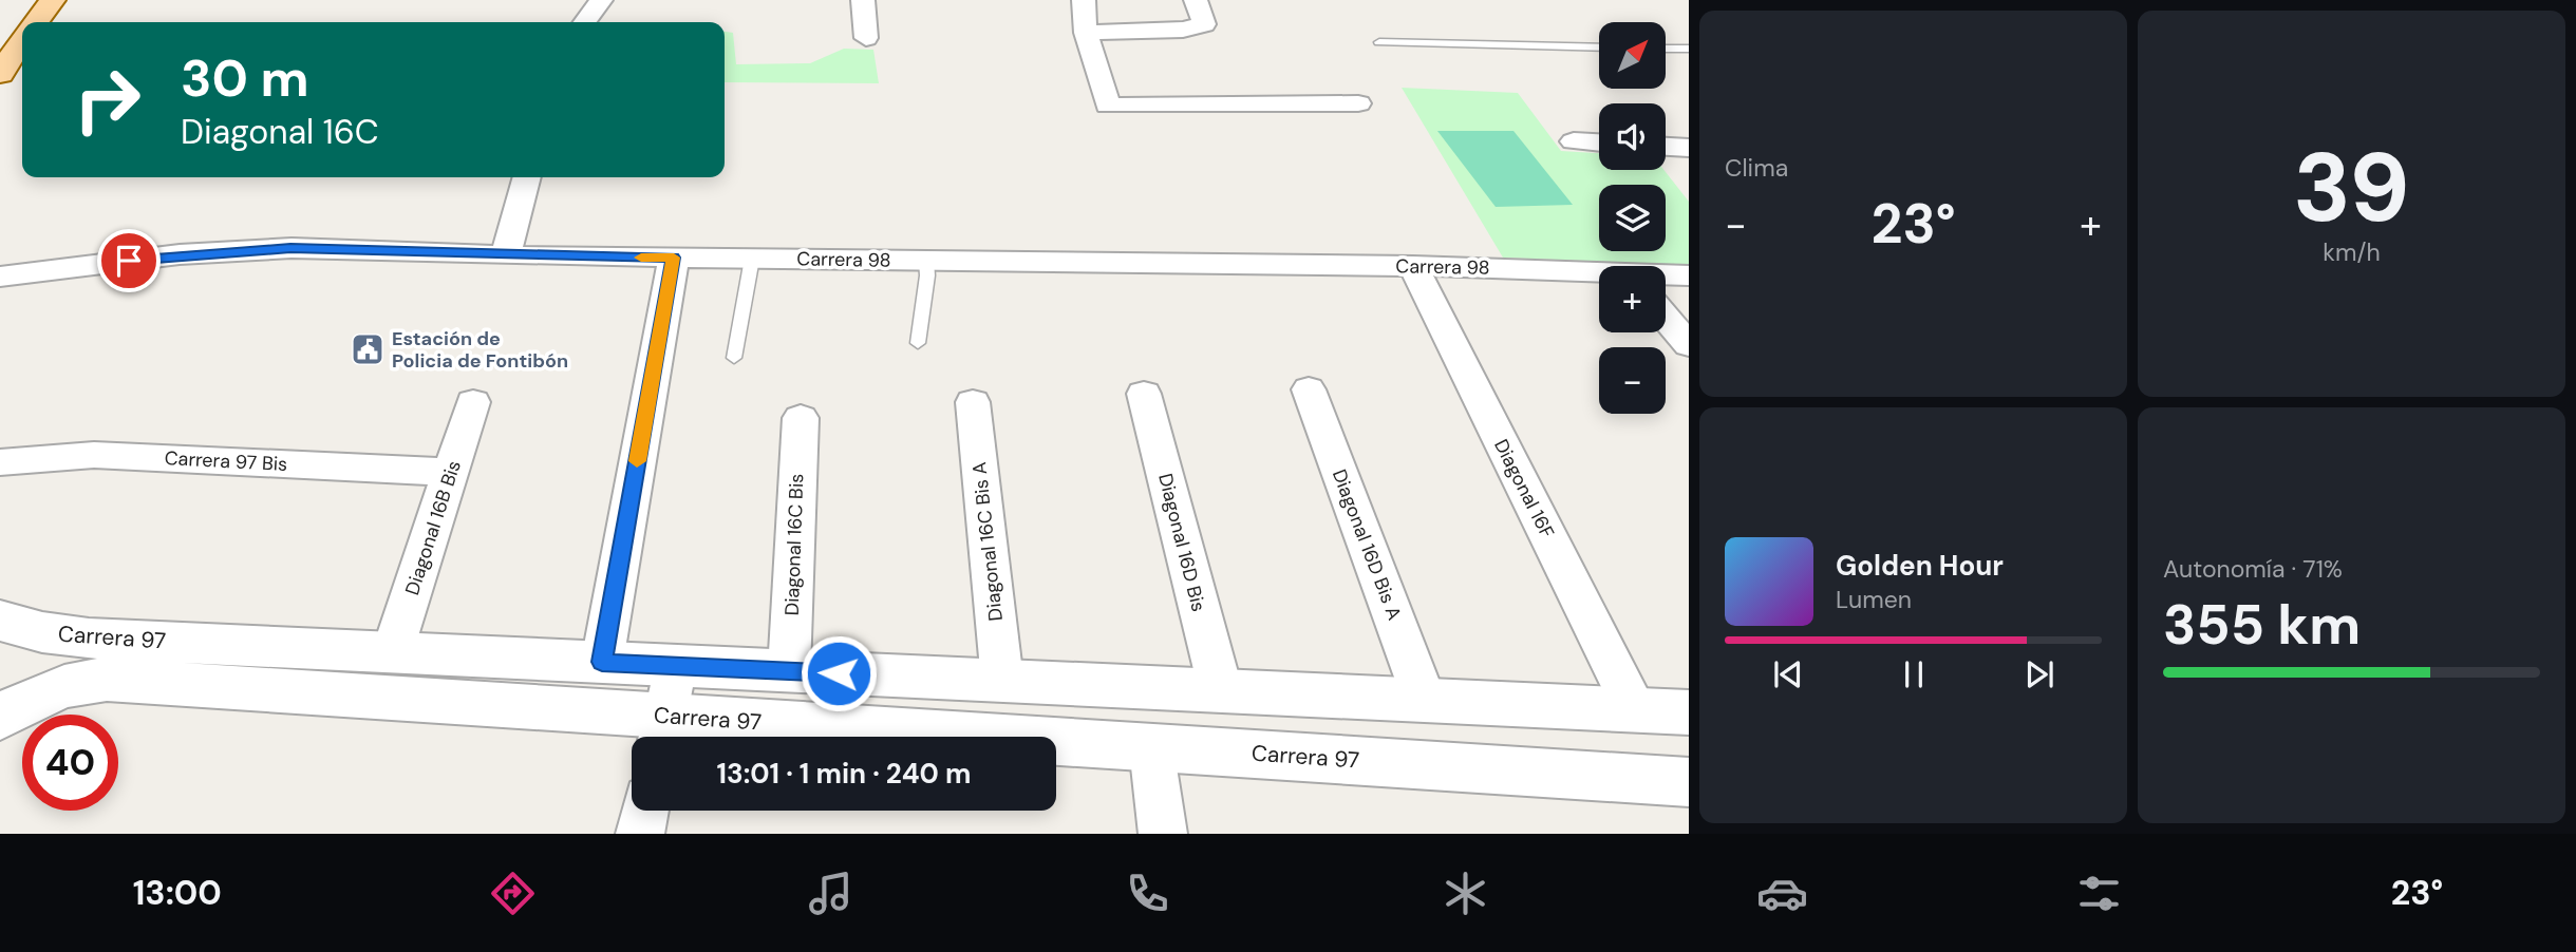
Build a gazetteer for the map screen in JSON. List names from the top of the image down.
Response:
{
  "streets": {
    "street": [
      "Carrera 98",
      "Carrera 97 Bis",
      "Diagonal 16F",
      "Diagonal 16B Bis",
      "Diagonal 16C Bis A",
      "Diagonal 16D Bis",
      "Diagonal 16C Bis",
      "Diagonal 16D Bis A",
      "Carrera 97"
    ]
  },
  "crossings": [
    ["Carrera 98", "Diagonal 16F"],
    ["Carrera 97 Bis", "Diagonal 16B Bis"],
    ["Diagonal 16F", "Carrera 97"],
    ["Diagonal 16B Bis", "Carrera 97"],
    ["Diagonal 16C Bis A", "Carrera 97"],
    ["Diagonal 16D Bis", "Carrera 97"],
    ["Diagonal 16C Bis", "Carrera 97"],
    ["Diagonal 16D Bis A", "Carrera 97"]
  ],
  "places": {
    "public building": ["Estación de Policia de Fontibón"]
  },
  "north": "top right",
  "page": {
    "tile": [
      "Clima",
      ["39", "km/h"],
      ["Autonomía · 71%", "355 km"]
    ],
    "map_buttons": ["+", "−"],
    "turn": ["30 m", "Diagonal 16C"],
    "heat": ["−", "23°", "+"],
    "song": ["Golden Hour", "Lumen"],
    "limit": "40",
    "trip": "13:01 · 1 min · 240 m",
    "tabs": ["13:00", "23°"]
  }
}
